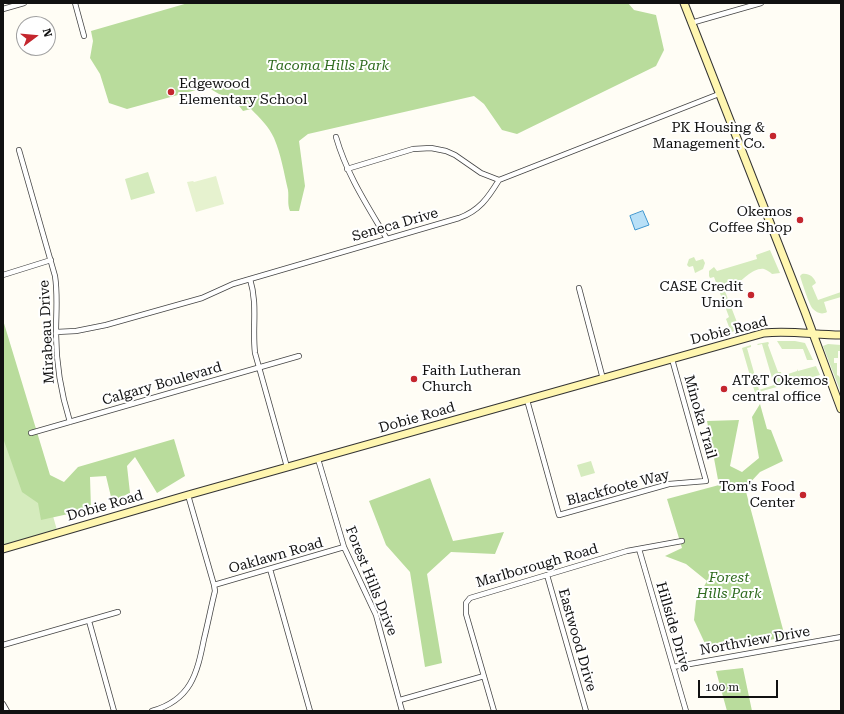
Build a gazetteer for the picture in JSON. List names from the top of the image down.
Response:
{
  "streets": {
    "street": [
      "Seneca Drive",
      "Dobie Road",
      "Mirabeau Drive",
      "Calgary Boulevard",
      "Minoka Trail",
      "Blackfoote Way",
      "Oaklawn Road",
      "Marlborough Road",
      "Forest Hills Drive",
      "Hillside Drive",
      "Eastwood Drive",
      "Northview Drive"
    ]
  },
  "crossings": [
    ["Seneca Drive", "Mirabeau Drive"],
    ["Dobie Road", "Minoka Trail"],
    ["Dobie Road", "Blackfoote Way"],
    ["Dobie Road", "Forest Hills Drive"],
    ["Mirabeau Drive", "Calgary Boulevard"],
    ["Minoka Trail", "Blackfoote Way"],
    ["Oaklawn Road", "Forest Hills Drive"],
    ["Marlborough Road", "Hillside Drive"],
    ["Marlborough Road", "Eastwood Drive"],
    ["Hillside Drive", "Northview Drive"]
  ],
  "parks": ["Tacoma Hills Park", "Forest Hills Park"],
  "places": [
    "Edgewood Elementary School",
    "PK Housing & Management Co.",
    "Okemos Coffee Shop",
    "CASE Credit Union",
    "Faith Lutheran Church",
    "AT&T Okemos central office",
    "Tom's Food Center"
  ],
  "scale_bar": "100 m",
  "north": "right"
}
